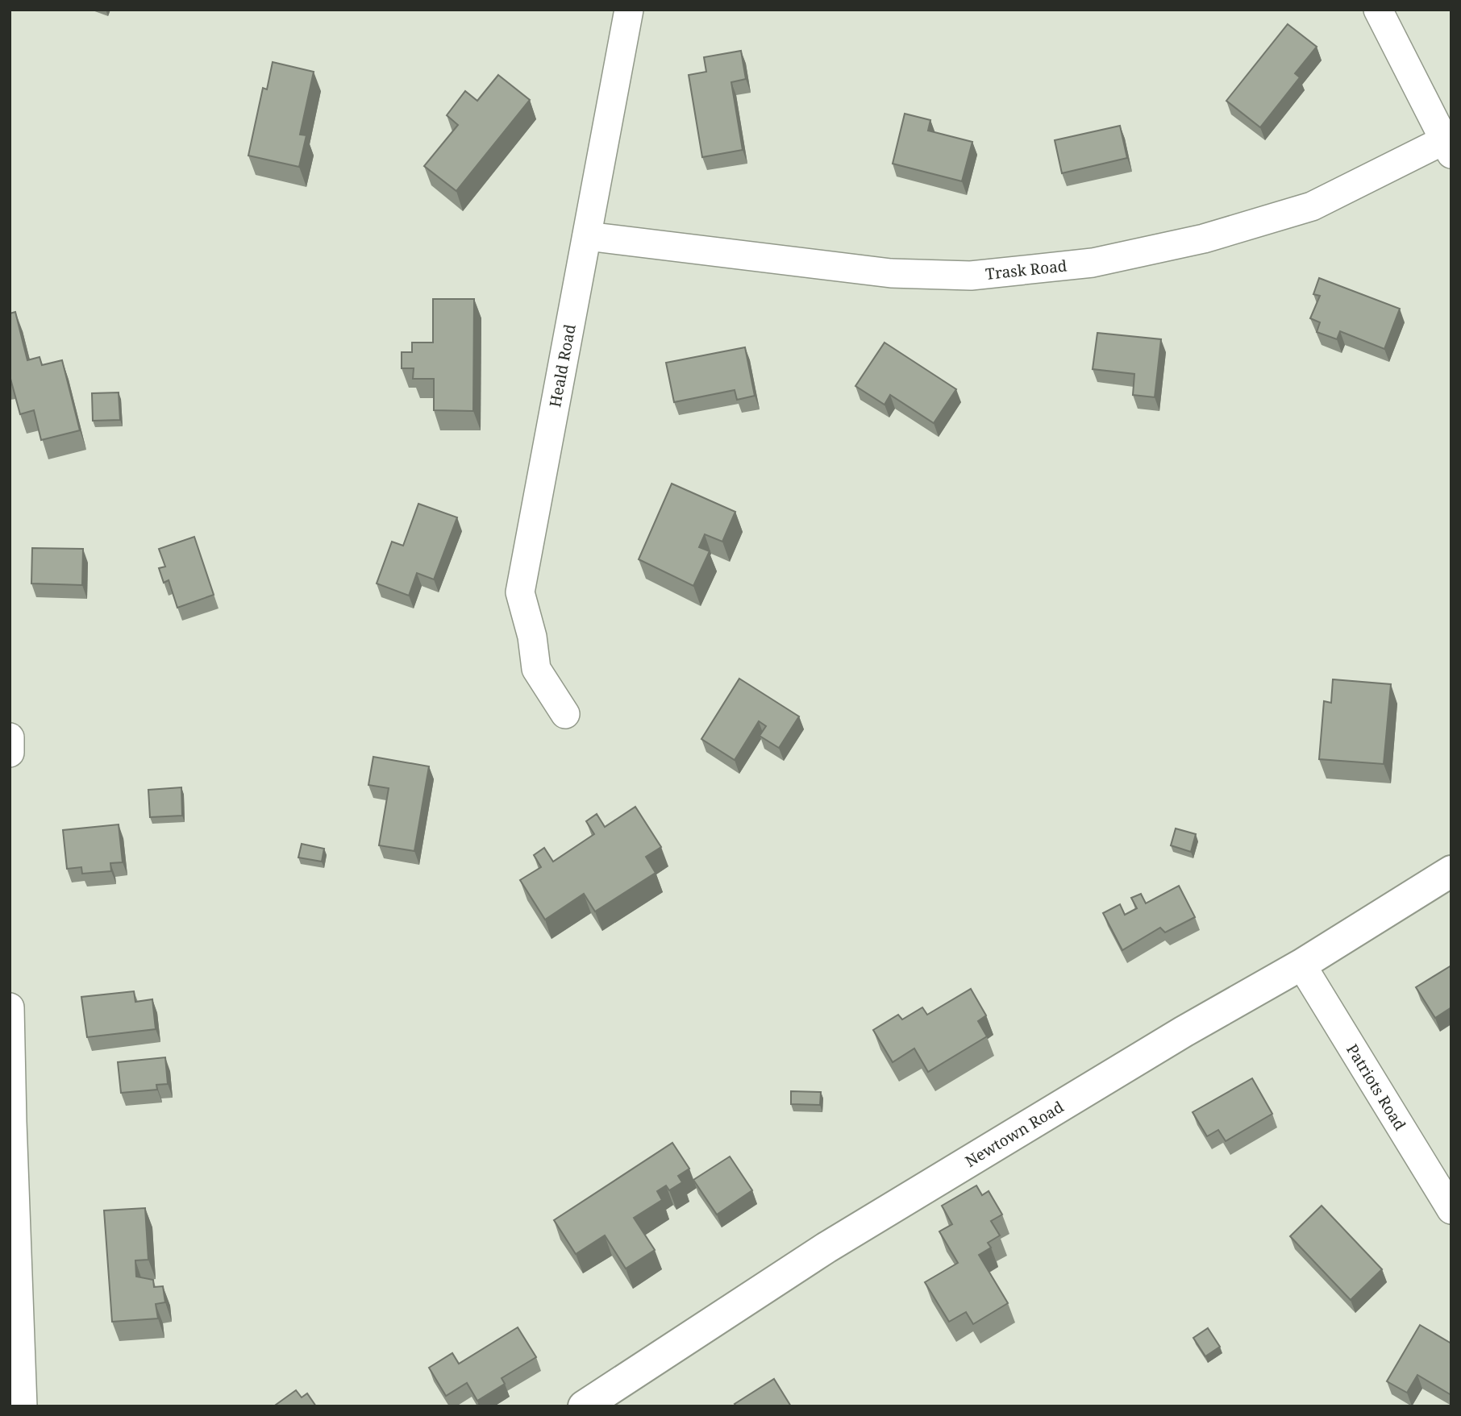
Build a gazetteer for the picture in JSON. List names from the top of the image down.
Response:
{
  "streets": {
    "street": [
      "Trask Road",
      "Heald Road",
      "Patriots Road",
      "Newtown Road"
    ]
  },
  "crossings": [
    ["Trask Road", "Heald Road"],
    ["Patriots Road", "Newtown Road"]
  ]
}
